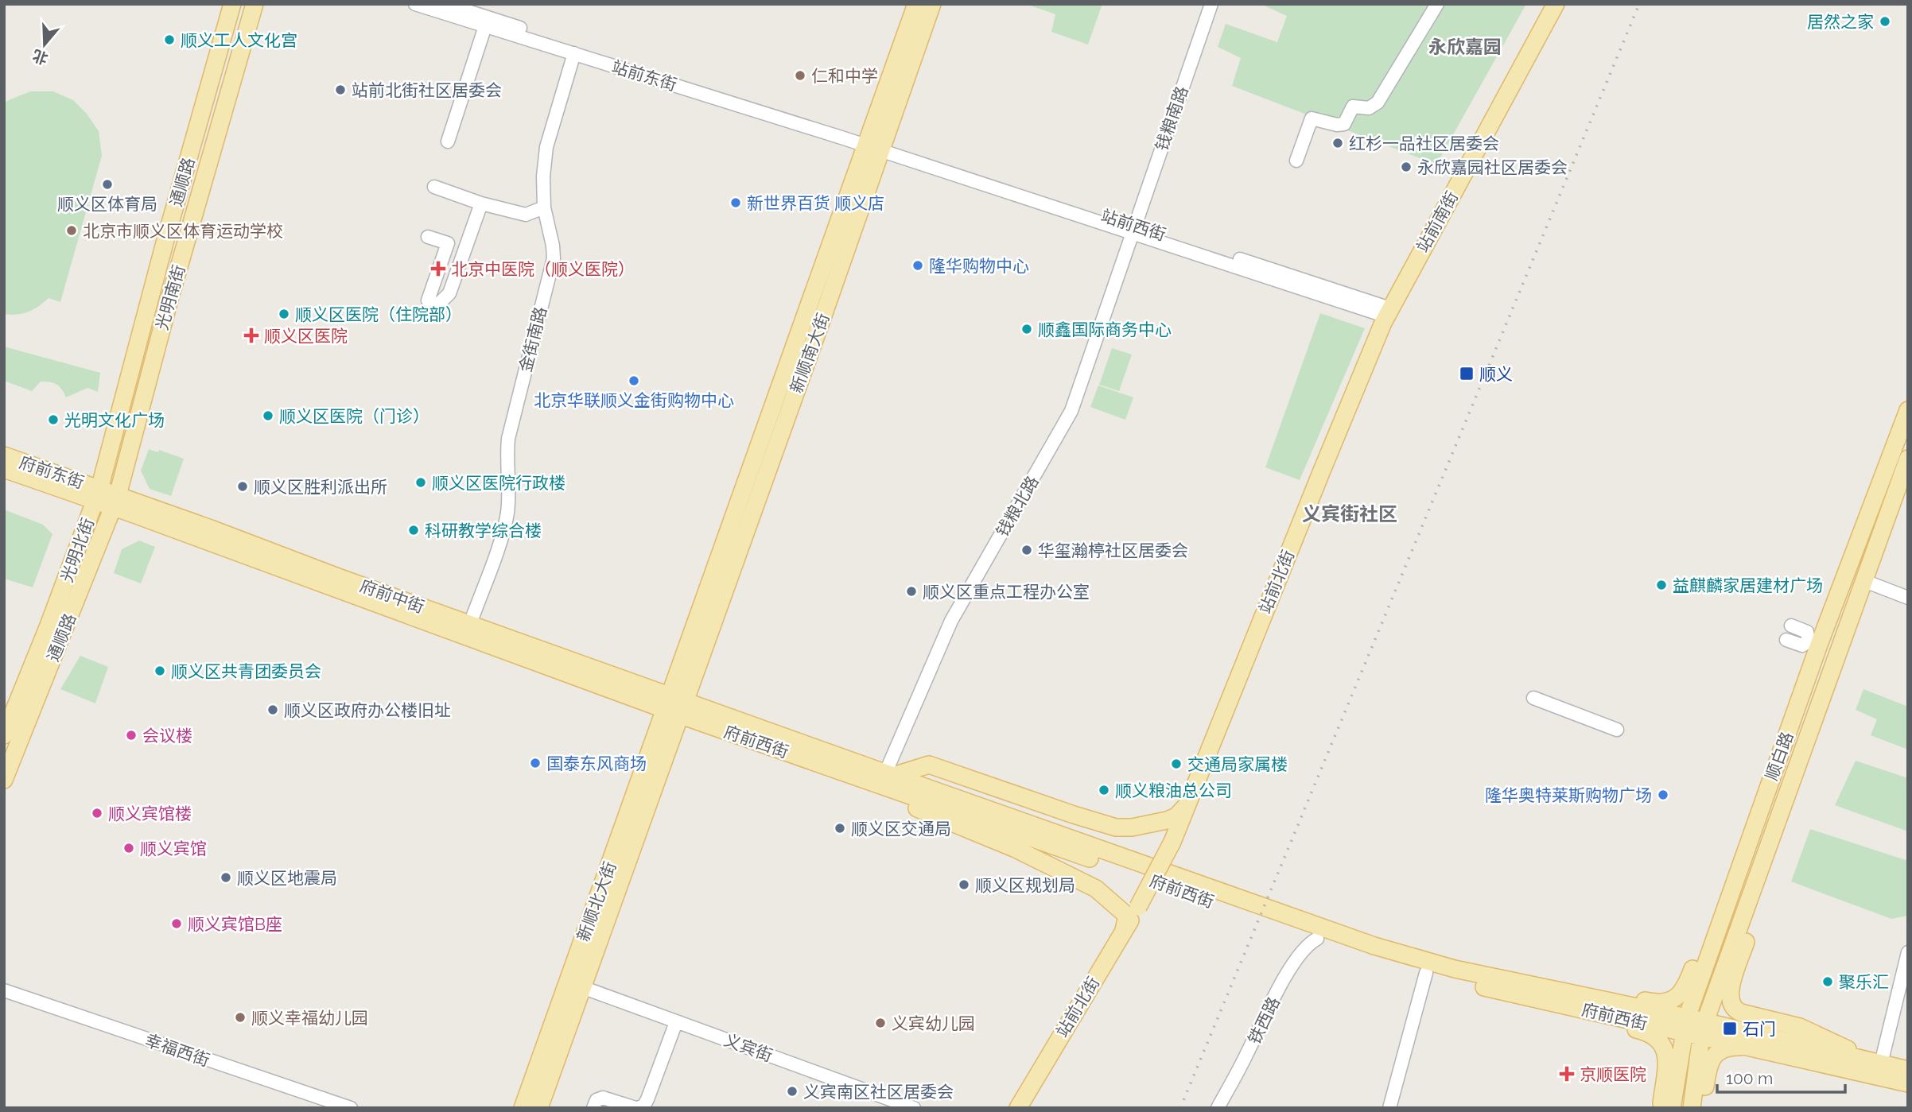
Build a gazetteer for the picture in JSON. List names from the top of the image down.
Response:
{
  "streets": {
    "main road": [
      "通顺路",
      "站前南街",
      "光明南街",
      "新顺南大街",
      "府前东街",
      "光明北街",
      "站前北街",
      "府前中街",
      "府前西街",
      "顺白路",
      "新顺北大街"
    ],
    "street": [
      "站前东街",
      "钱粮南路",
      "站前西街",
      "金街南路",
      "钱粮北路",
      "铁西路",
      "义宾街",
      "幸福西街"
    ]
  },
  "crossings": [
    ["站前东街", "站前西街"],
    ["站前东街", "金街南路"],
    ["站前东街", "新顺南大街"],
    ["钱粮南路", "站前西街"],
    ["钱粮南路", "钱粮北路"],
    ["通顺路", "光明南街"],
    ["通顺路", "府前东街"],
    ["通顺路", "光明北街"],
    ["通顺路", "府前中街"],
    ["站前南街", "站前西街"],
    ["站前南街", "站前北街"],
    ["站前西街", "新顺南大街"],
    ["站前西街", "钱粮北路"],
    ["站前西街", "站前北街"],
    ["光明南街", "府前中街"],
    ["金街南路", "府前中街"],
    ["新顺南大街", "府前中街"],
    ["新顺南大街", "府前西街"],
    ["新顺南大街", "新顺北大街"],
    ["府前东街", "光明北街"],
    ["府前东街", "府前中街"],
    ["钱粮北路", "府前西街"],
    ["光明北街", "府前中街"],
    ["府前中街", "府前西街"],
    ["府前中街", "新顺北大街"],
    ["府前西街", "顺白路"],
    ["府前西街", "新顺北大街"],
    ["府前西街", "铁西路"],
    ["新顺北大街", "义宾街"]
  ],
  "districts": ["永欣嘉园", "义宾街社区"],
  "places": {
    "other": [
      "居然之家",
      "顺义工人文化宫",
      "仁和中学",
      "站前北街社区居委会",
      "红杉一品社区居委会",
      "永欣嘉园社区居委会",
      "顺义区体育局",
      "新世界百货 顺义店",
      "北京市顺义区体育运动学校",
      "隆华购物中心",
      "顺义区医院（住院部）",
      "顺鑫国际商务中心",
      "北京华联顺义金街购物中心",
      "顺义区医院（门诊）",
      "光明文化广场",
      "顺义区医院行政楼",
      "顺义区胜利派出所",
      "科研教学综合楼",
      "华玺瀚楟社区居委会",
      "益麒麟家居建材广场",
      "顺义区重点工程办公室",
      "顺义区共青团委员会",
      "顺义区政府办公楼旧址",
      "会议楼",
      "国泰东风商场",
      "交通局家属楼",
      "顺义粮油总公司",
      "隆华奥特莱斯购物广场",
      "顺义宾馆楼",
      "顺义区交通局",
      "顺义宾馆",
      "顺义区地震局",
      "顺义区规划局",
      "顺义宾馆B座",
      "聚乐汇",
      "顺义幸福幼儿园",
      "义宾幼儿园",
      "义宾南区社区居委会"
    ],
    "health": ["北京中医院（顺义医院）", "顺义区医院", "京顺医院"],
    "transit": ["顺义", "石门"]
  },
  "scale_bar": "100 m",
  "north": "bottom"
}
